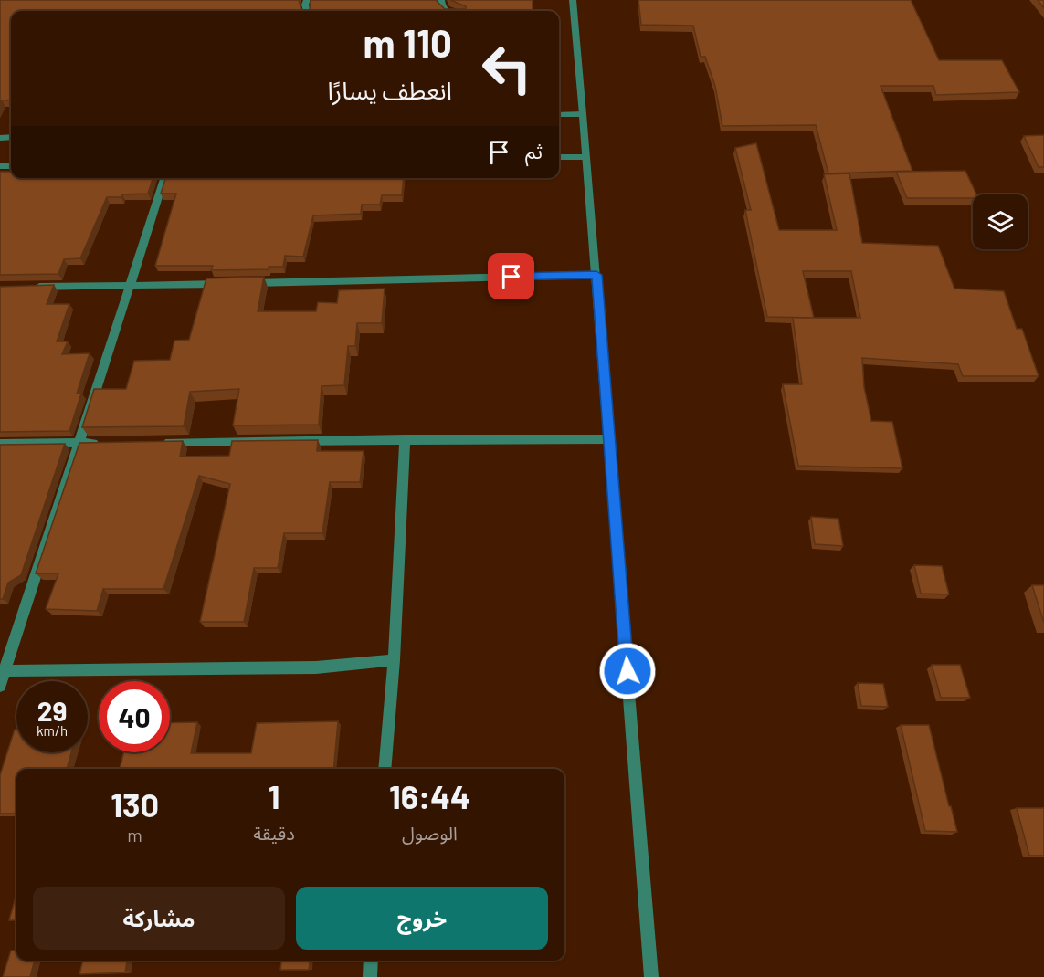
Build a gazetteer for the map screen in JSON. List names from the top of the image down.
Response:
{
  "page": {
    "turn": ["110 m", "انعطف يسارًا"],
    "then": "ثم",
    "speed": "29 km/h",
    "limit": "40",
    "eta": [
      "16:44",
      "الوصول",
      "1",
      "دقيقة",
      "130",
      "m"
    ],
    "buttons": ["خروج", "مشاركة"]
  }
}
